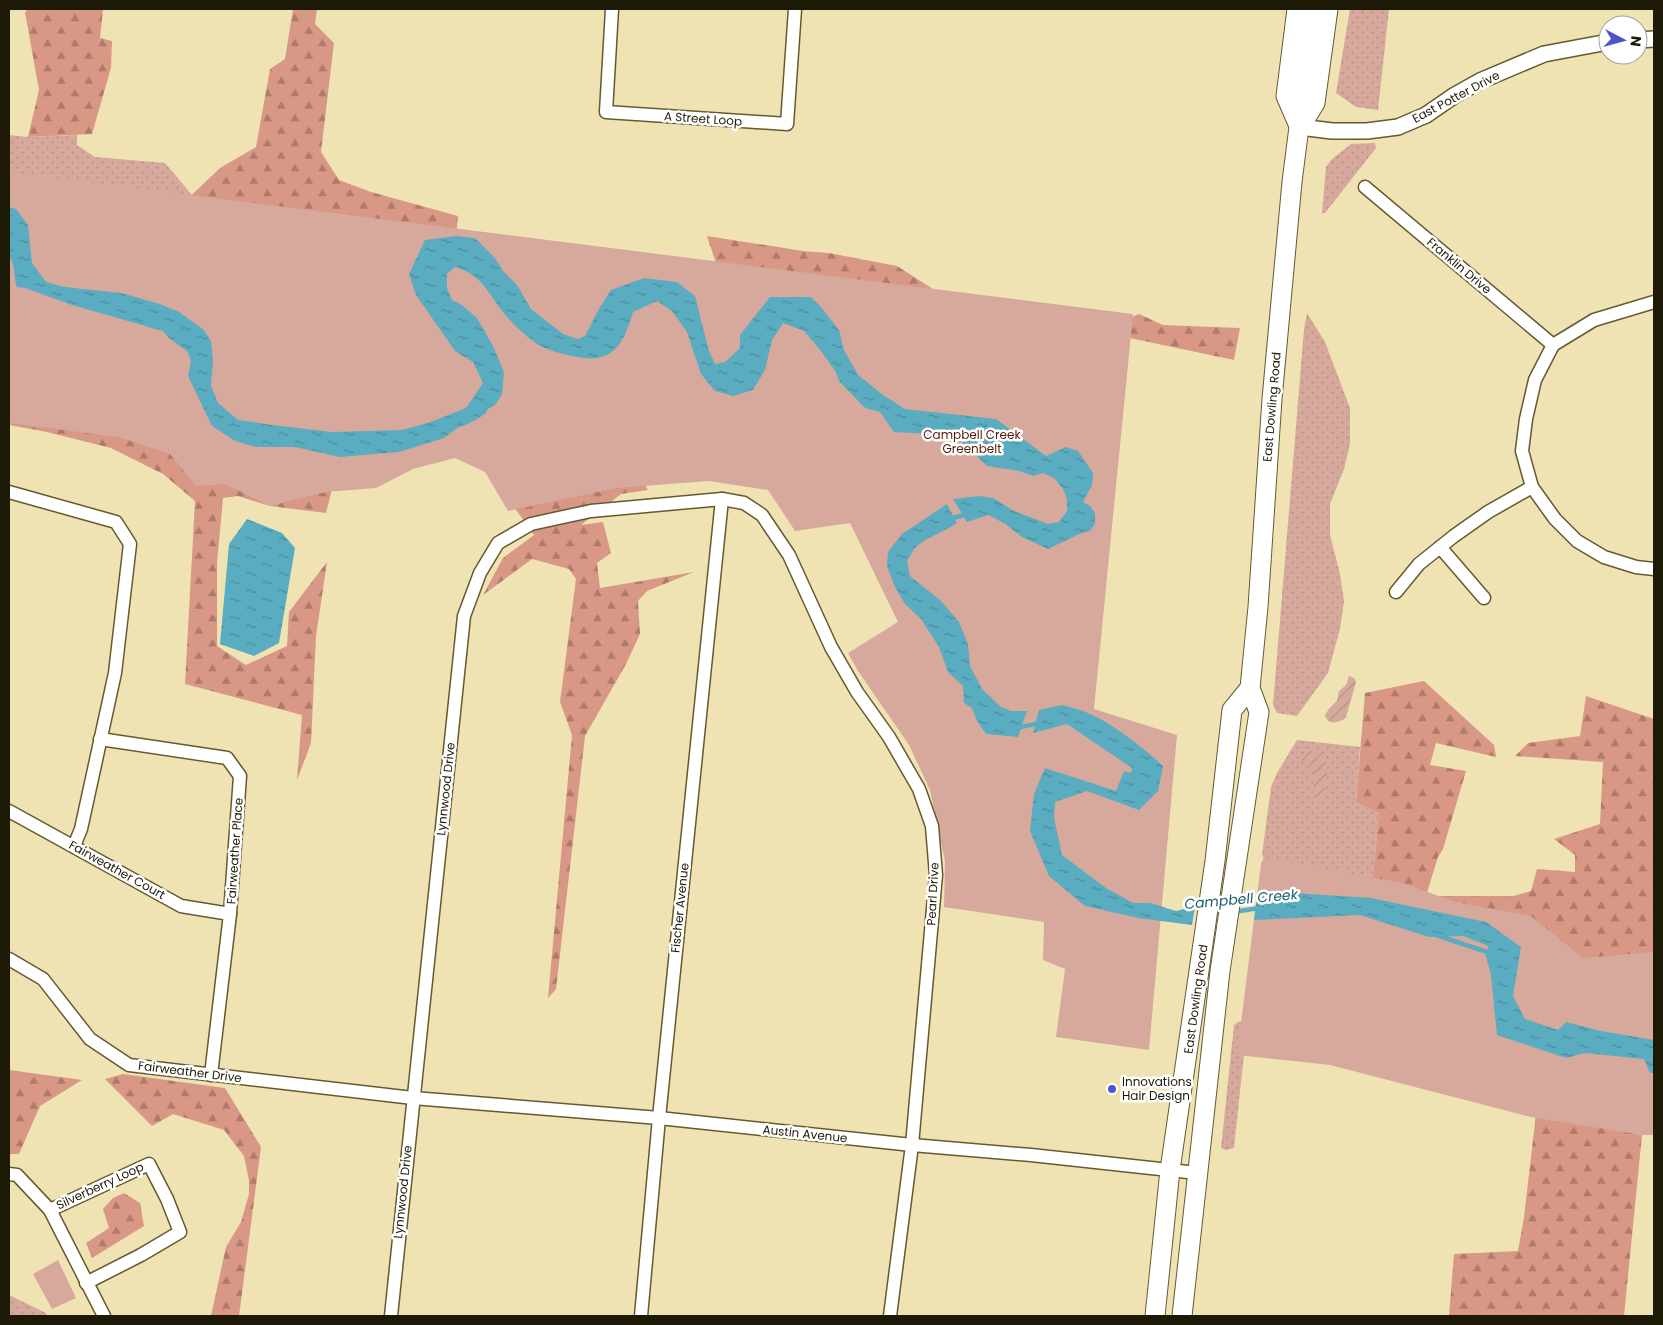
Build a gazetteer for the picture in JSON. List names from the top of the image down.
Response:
{
  "streets": {
    "main road": ["East Dowling Road"],
    "street": [
      "East Potter Drive",
      "A Street Loop",
      "Franklin Drive",
      "Lynnwood Drive",
      "Fairweather Place",
      "Fairweather Court",
      "Pearl Drive",
      "Fischer Avenue",
      "Fairweather Drive",
      "Austin Avenue",
      "Silverberry Loop"
    ]
  },
  "crossings": [
    ["East Potter Drive", "East Dowling Road"],
    ["East Dowling Road", "Austin Avenue"],
    ["Lynnwood Drive", "Pearl Drive"],
    ["Lynnwood Drive", "Fischer Avenue"],
    ["Lynnwood Drive", "Fairweather Drive"],
    ["Lynnwood Drive", "Austin Avenue"],
    ["Fairweather Place", "Fairweather Court"],
    ["Fairweather Place", "Fairweather Drive"],
    ["Pearl Drive", "Austin Avenue"],
    ["Fischer Avenue", "Austin Avenue"],
    ["Fairweather Drive", "Austin Avenue"]
  ],
  "water": ["Campbell Creek"],
  "parks": ["Campbell Creek Greenbelt"],
  "places": ["Innovations Hair Design"],
  "north": "right"
}
